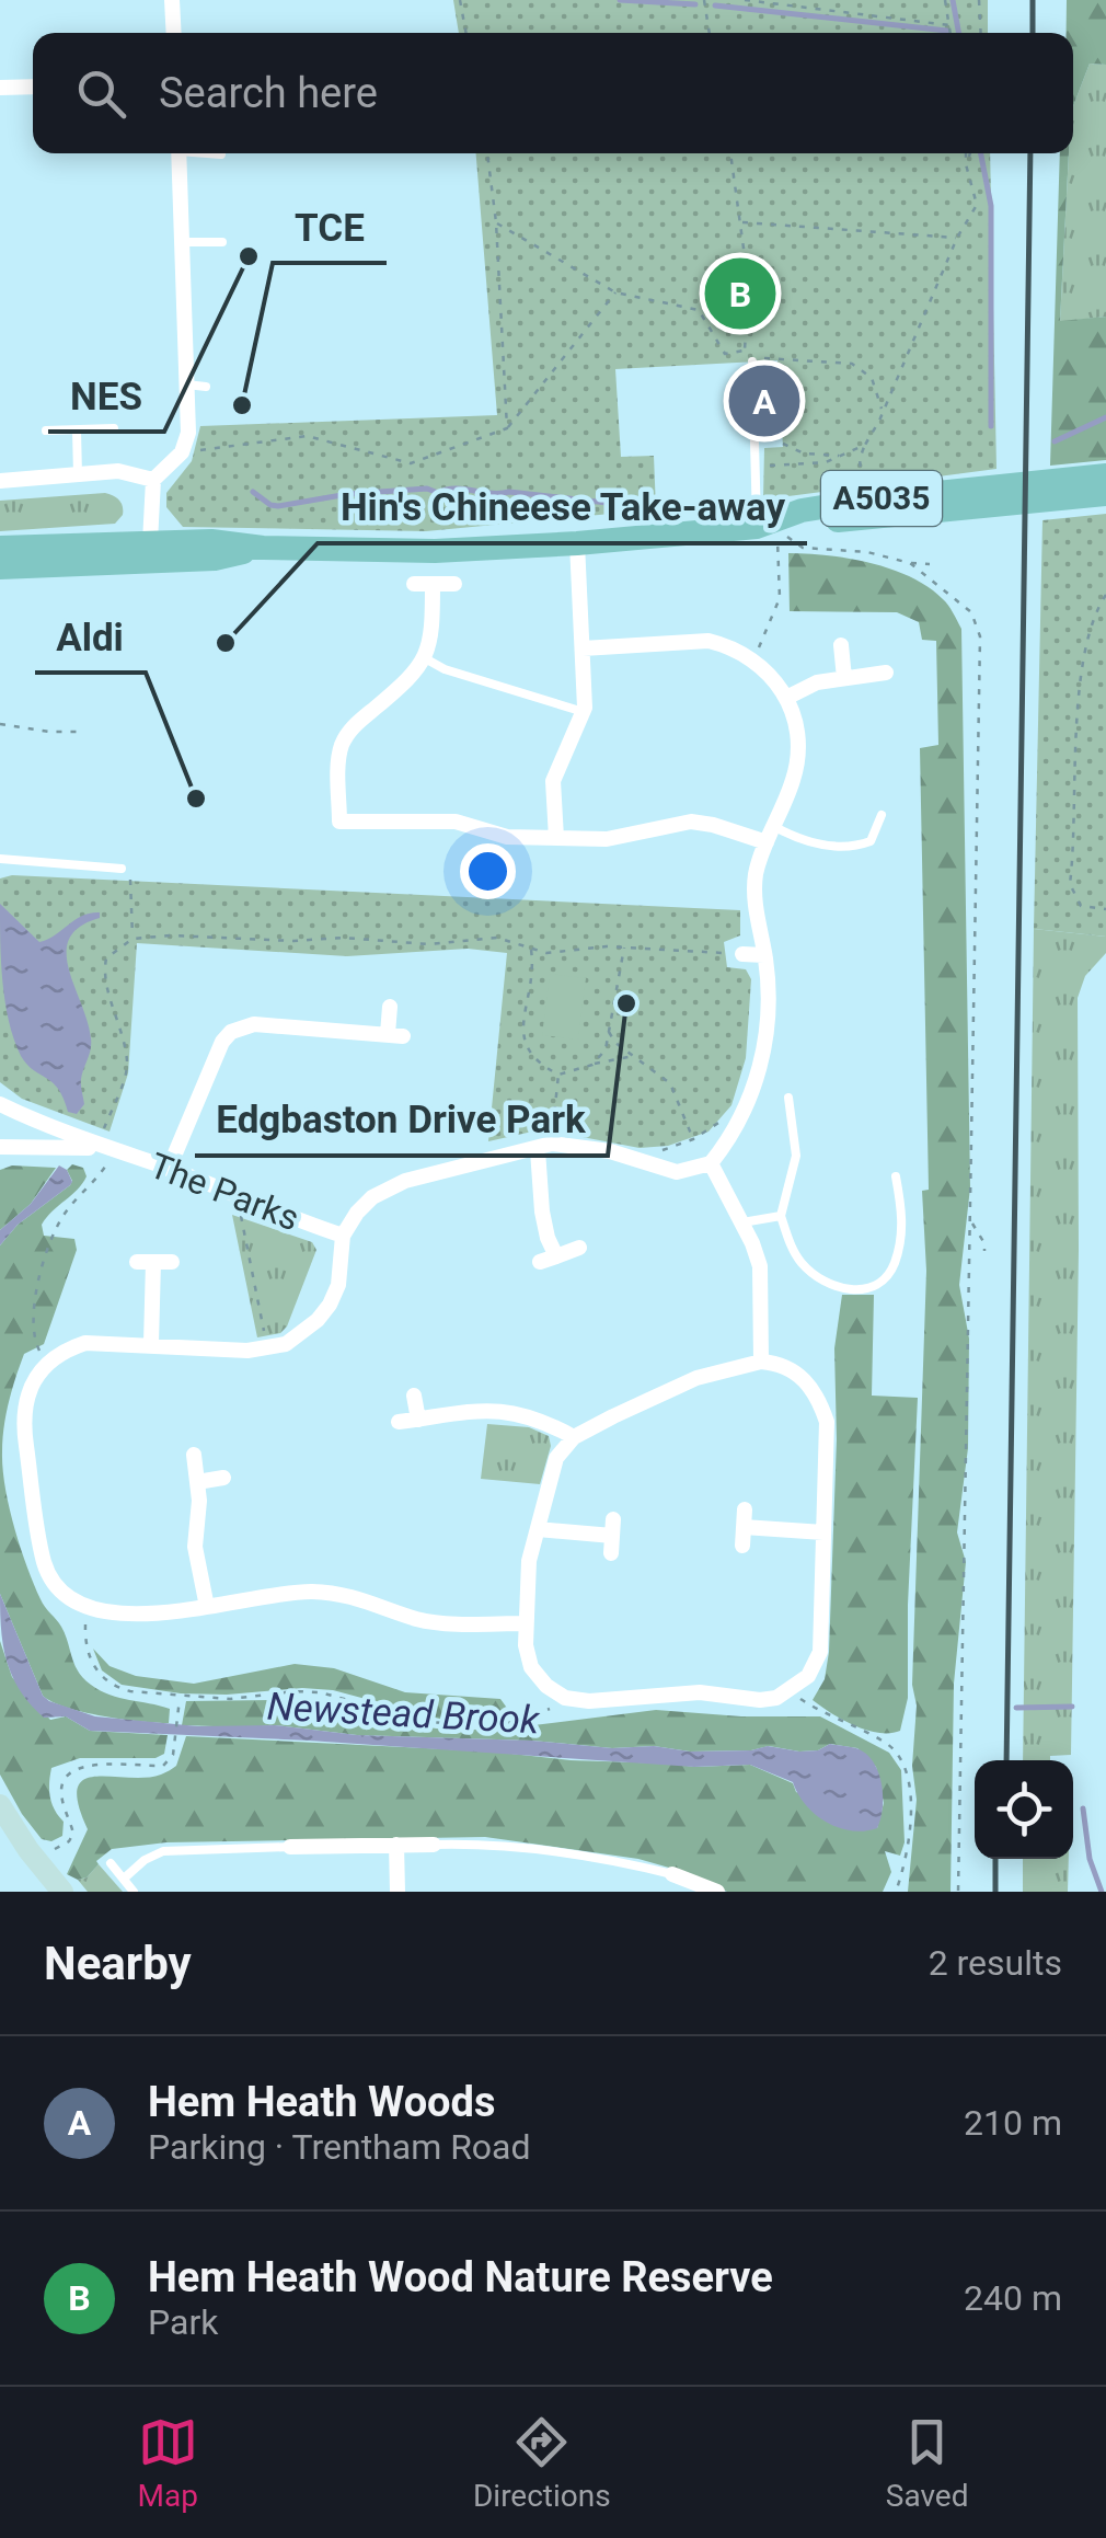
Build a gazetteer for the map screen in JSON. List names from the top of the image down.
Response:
{
  "streets": {
    "main road": ["A5035"],
    "street": ["The Parks"]
  },
  "water": ["Newstead Brook"],
  "places": [
    "NES",
    "TCE",
    "Hin's Chineese Take-away",
    "Aldi",
    "Edgbaston Drive Park"
  ],
  "page": {
    "search": "Search here",
    "pins": ["B", "A"],
    "heading": ["Nearby", "2 results"],
    "list": [
      {
        "mark": "A",
        "name": "Hem Heath Woods",
        "note": "Parking · Trentham Road",
        "value": "210 m"
      },
      {
        "mark": "B",
        "name": "Hem Heath Wood Nature Reserve",
        "note": "Park",
        "value": "240 m"
      }
    ],
    "nav": ["Map", "Directions", "Saved"]
  }
}
